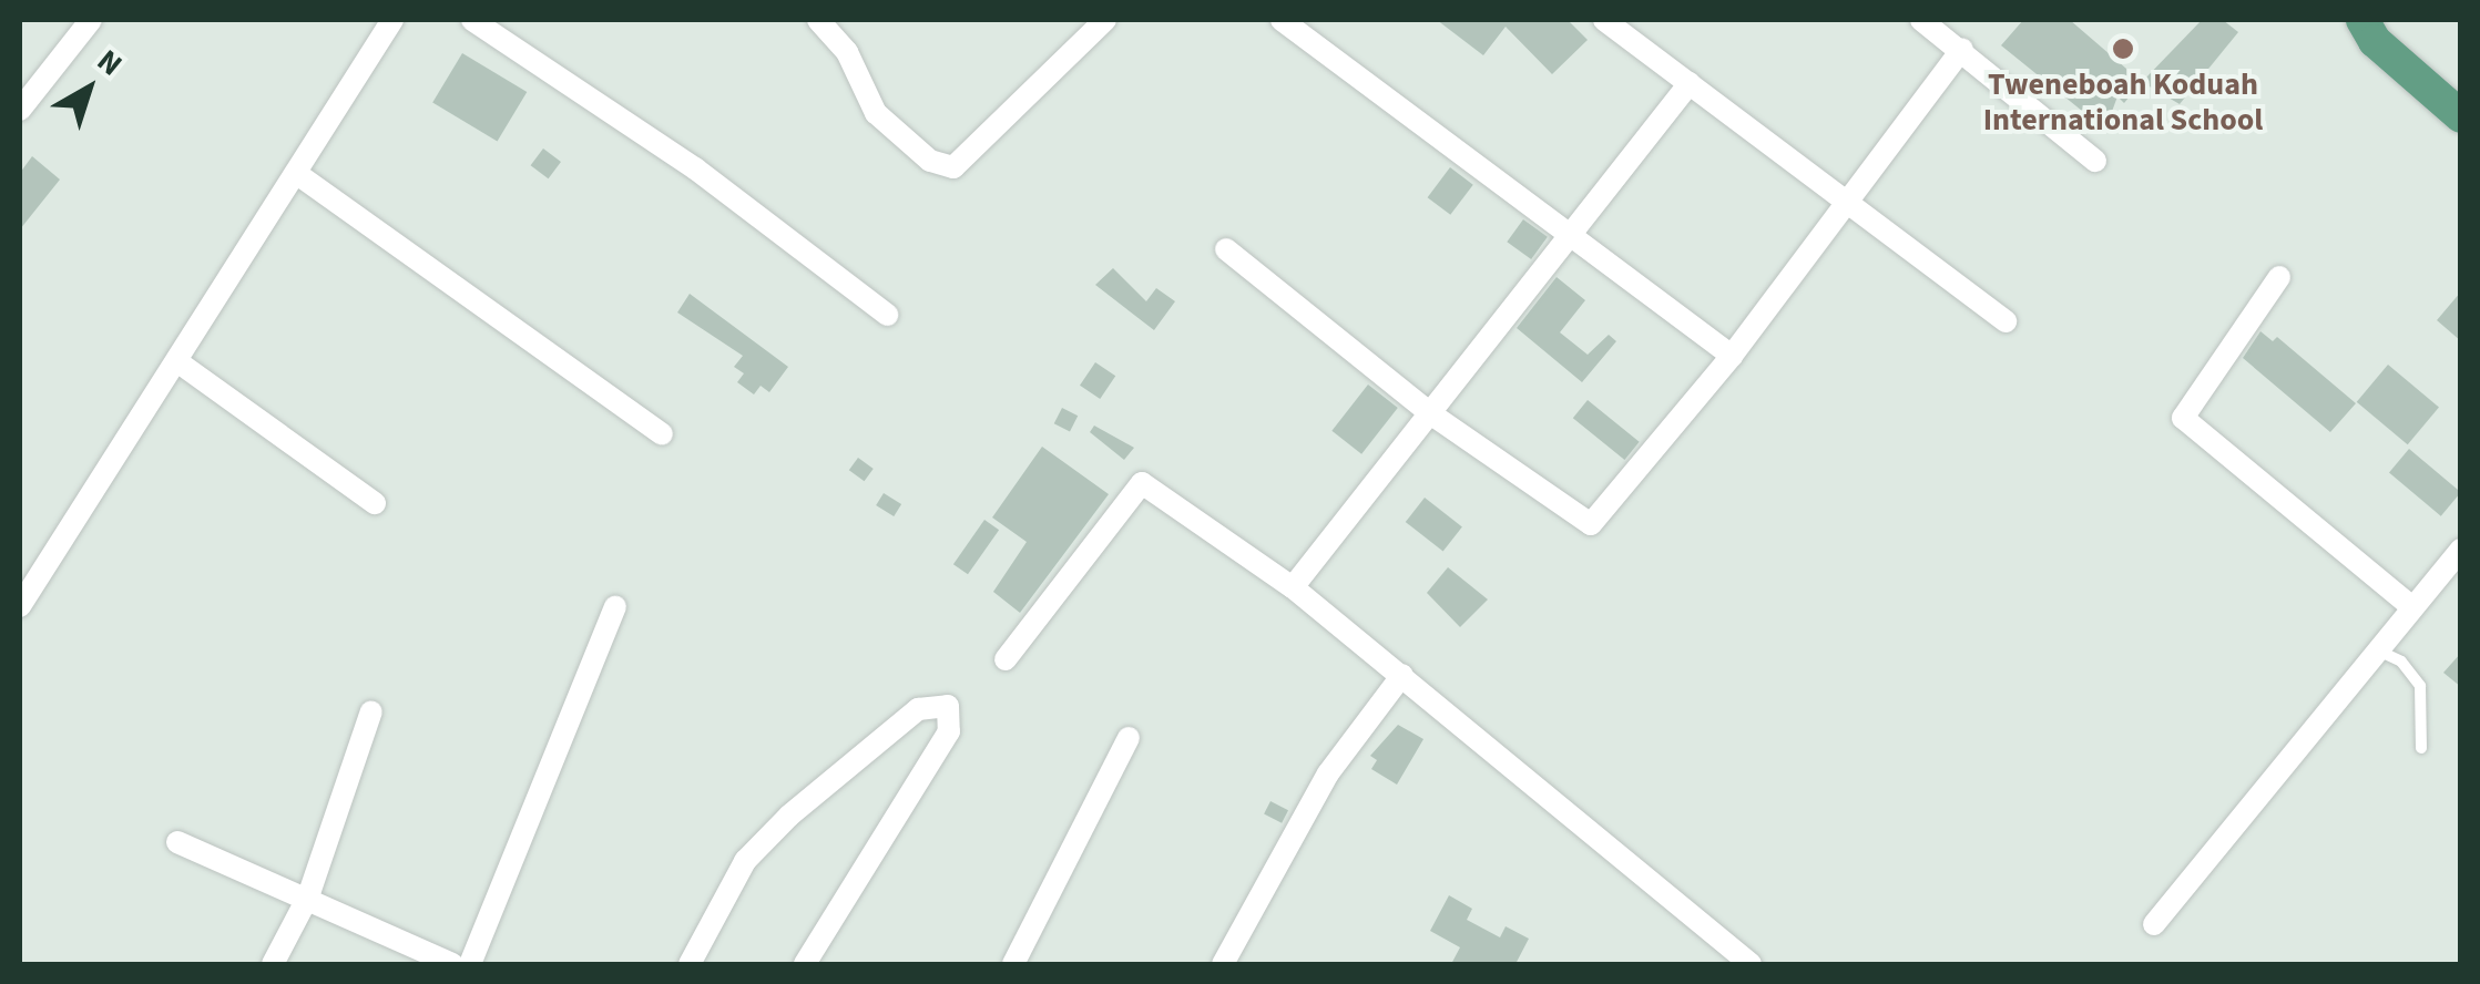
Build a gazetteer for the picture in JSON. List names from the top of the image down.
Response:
{
  "places": ["Tweneboah Koduah International School"],
  "north": "top right"
}
